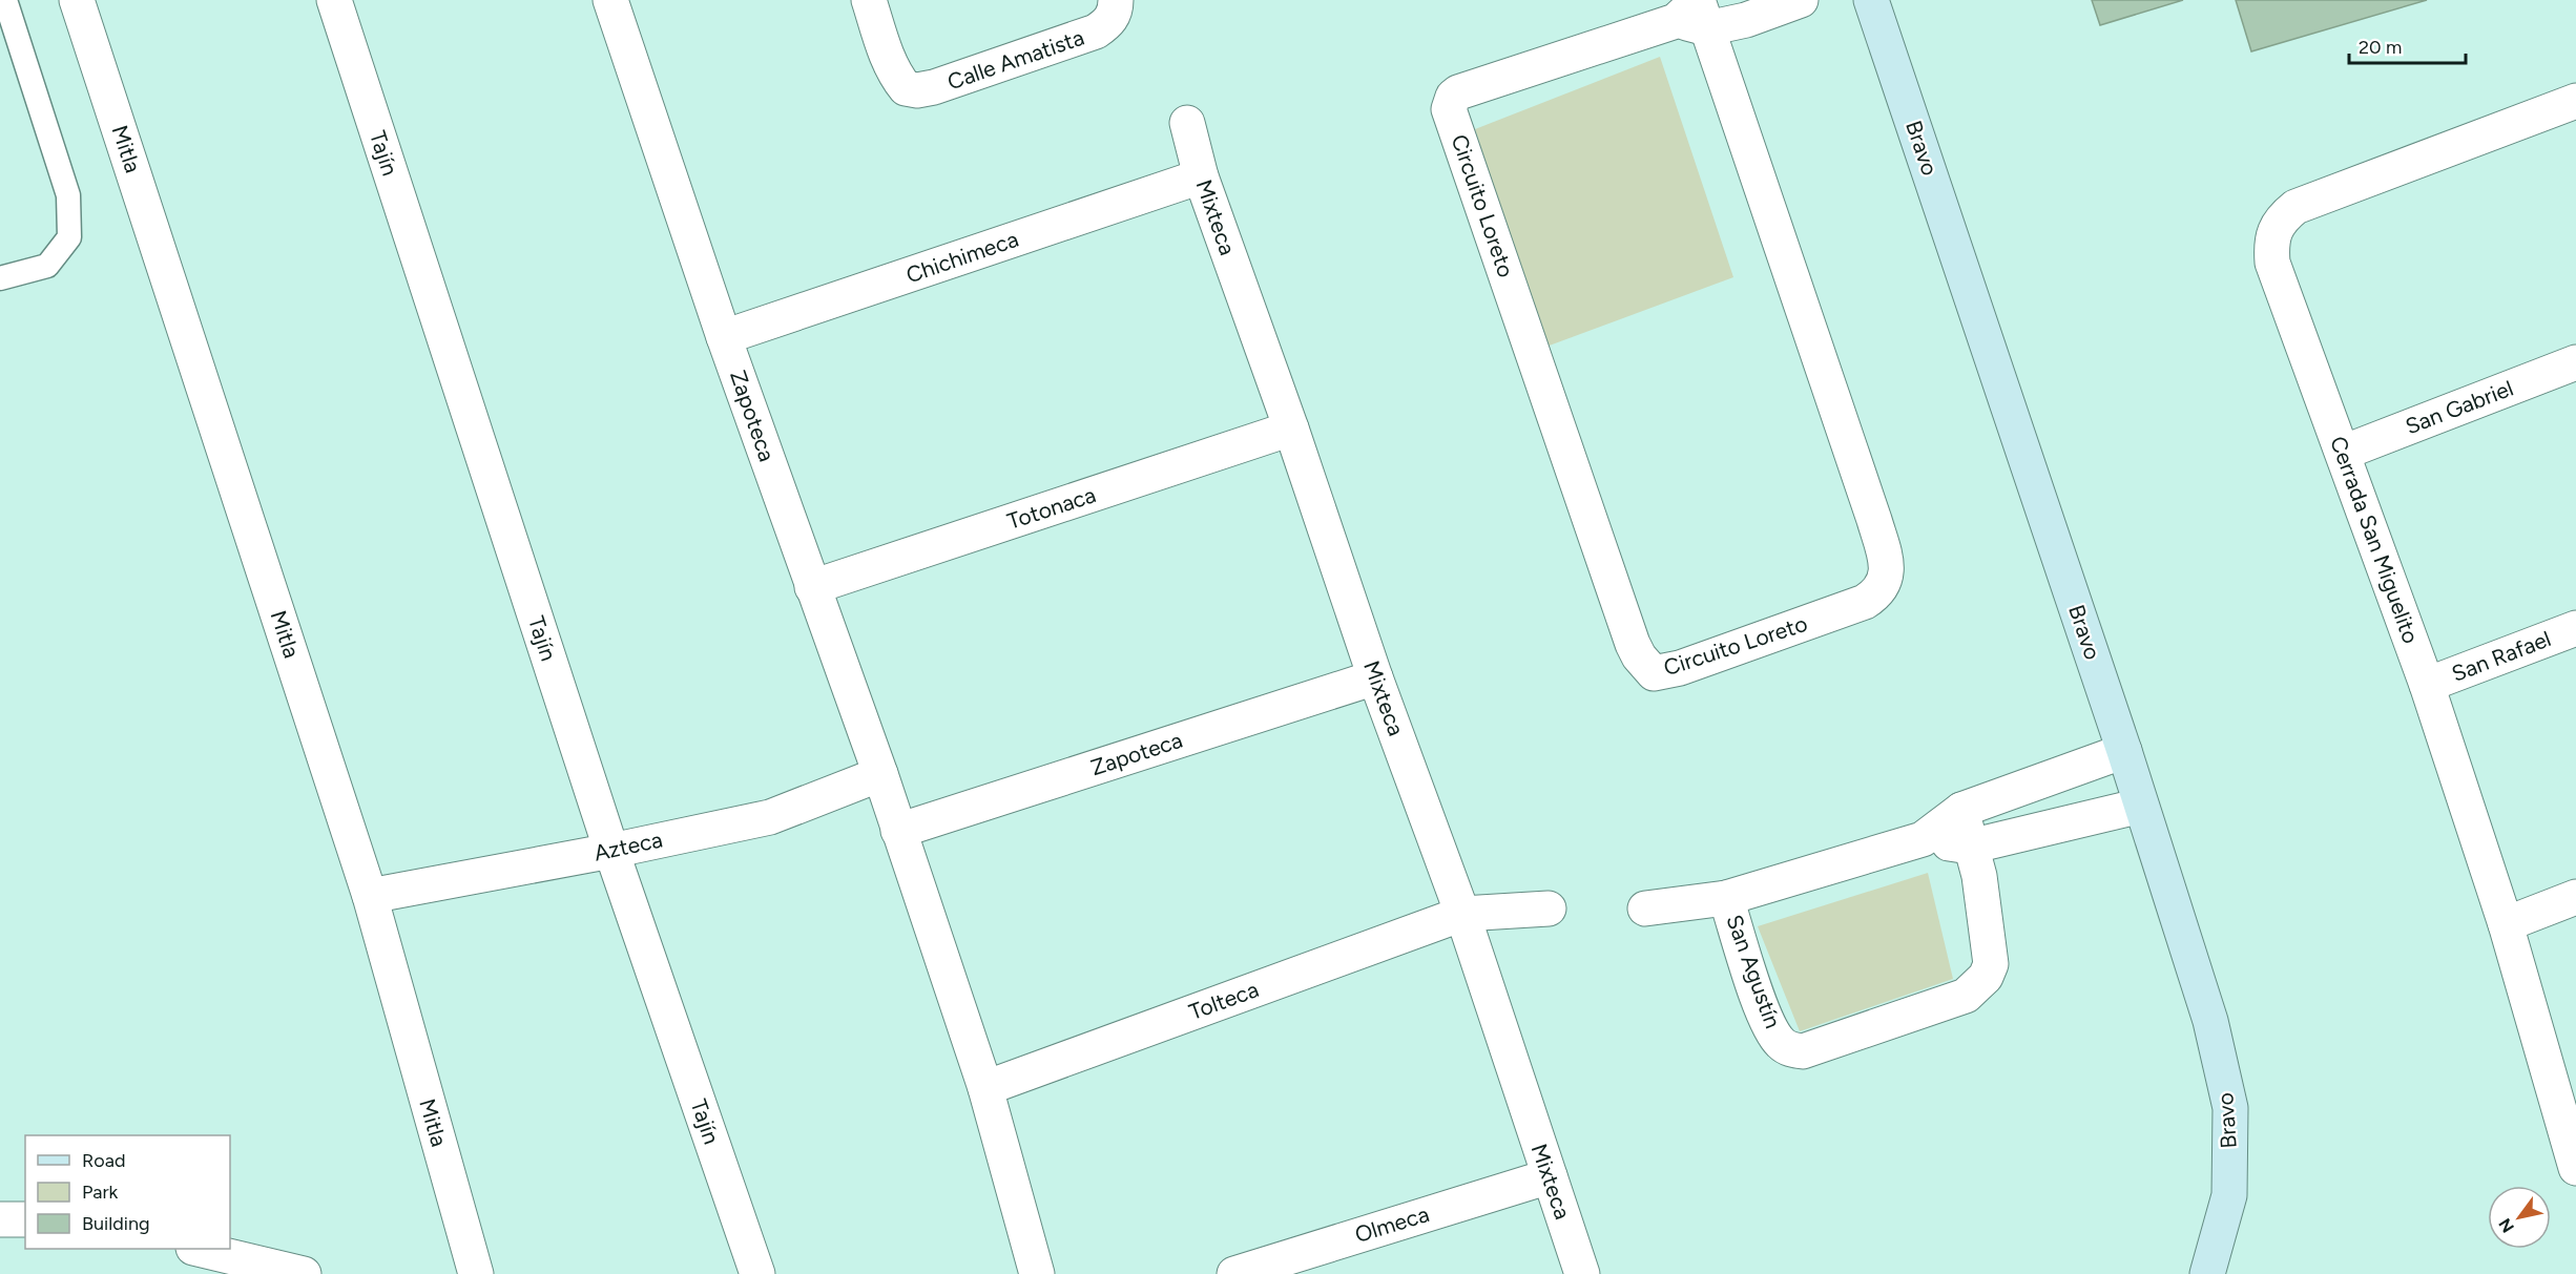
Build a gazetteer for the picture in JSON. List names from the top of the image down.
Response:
{
  "streets": {
    "main road": ["Bravo"],
    "street": [
      "Calle Amatista",
      "Mitla",
      "Tajín",
      "Circuito Loreto",
      "Mixteca",
      "Chichimeca",
      "San Gabriel",
      "Zapoteca",
      "Totonaca",
      "Cerrada San Miguelito",
      "San Rafael",
      "Azteca",
      "San Agustín",
      "Tolteca",
      "Olmeca"
    ]
  },
  "crossings": [
    ["Bravo", "San Agustín"],
    ["Mitla", "Azteca"],
    ["Tajín", "Azteca"],
    ["Mixteca", "Chichimeca"],
    ["Mixteca", "Zapoteca"],
    ["Mixteca", "Totonaca"],
    ["Mixteca", "Tolteca"],
    ["Mixteca", "Olmeca"],
    ["Chichimeca", "Zapoteca"],
    ["San Gabriel", "Cerrada San Miguelito"],
    ["Zapoteca", "Totonaca"],
    ["Zapoteca", "Azteca"],
    ["Zapoteca", "Tolteca"],
    ["Cerrada San Miguelito", "San Rafael"]
  ],
  "legend": ["Road", "Park", "Building"],
  "scale_bar": "20 m",
  "north": "bottom left"
}
